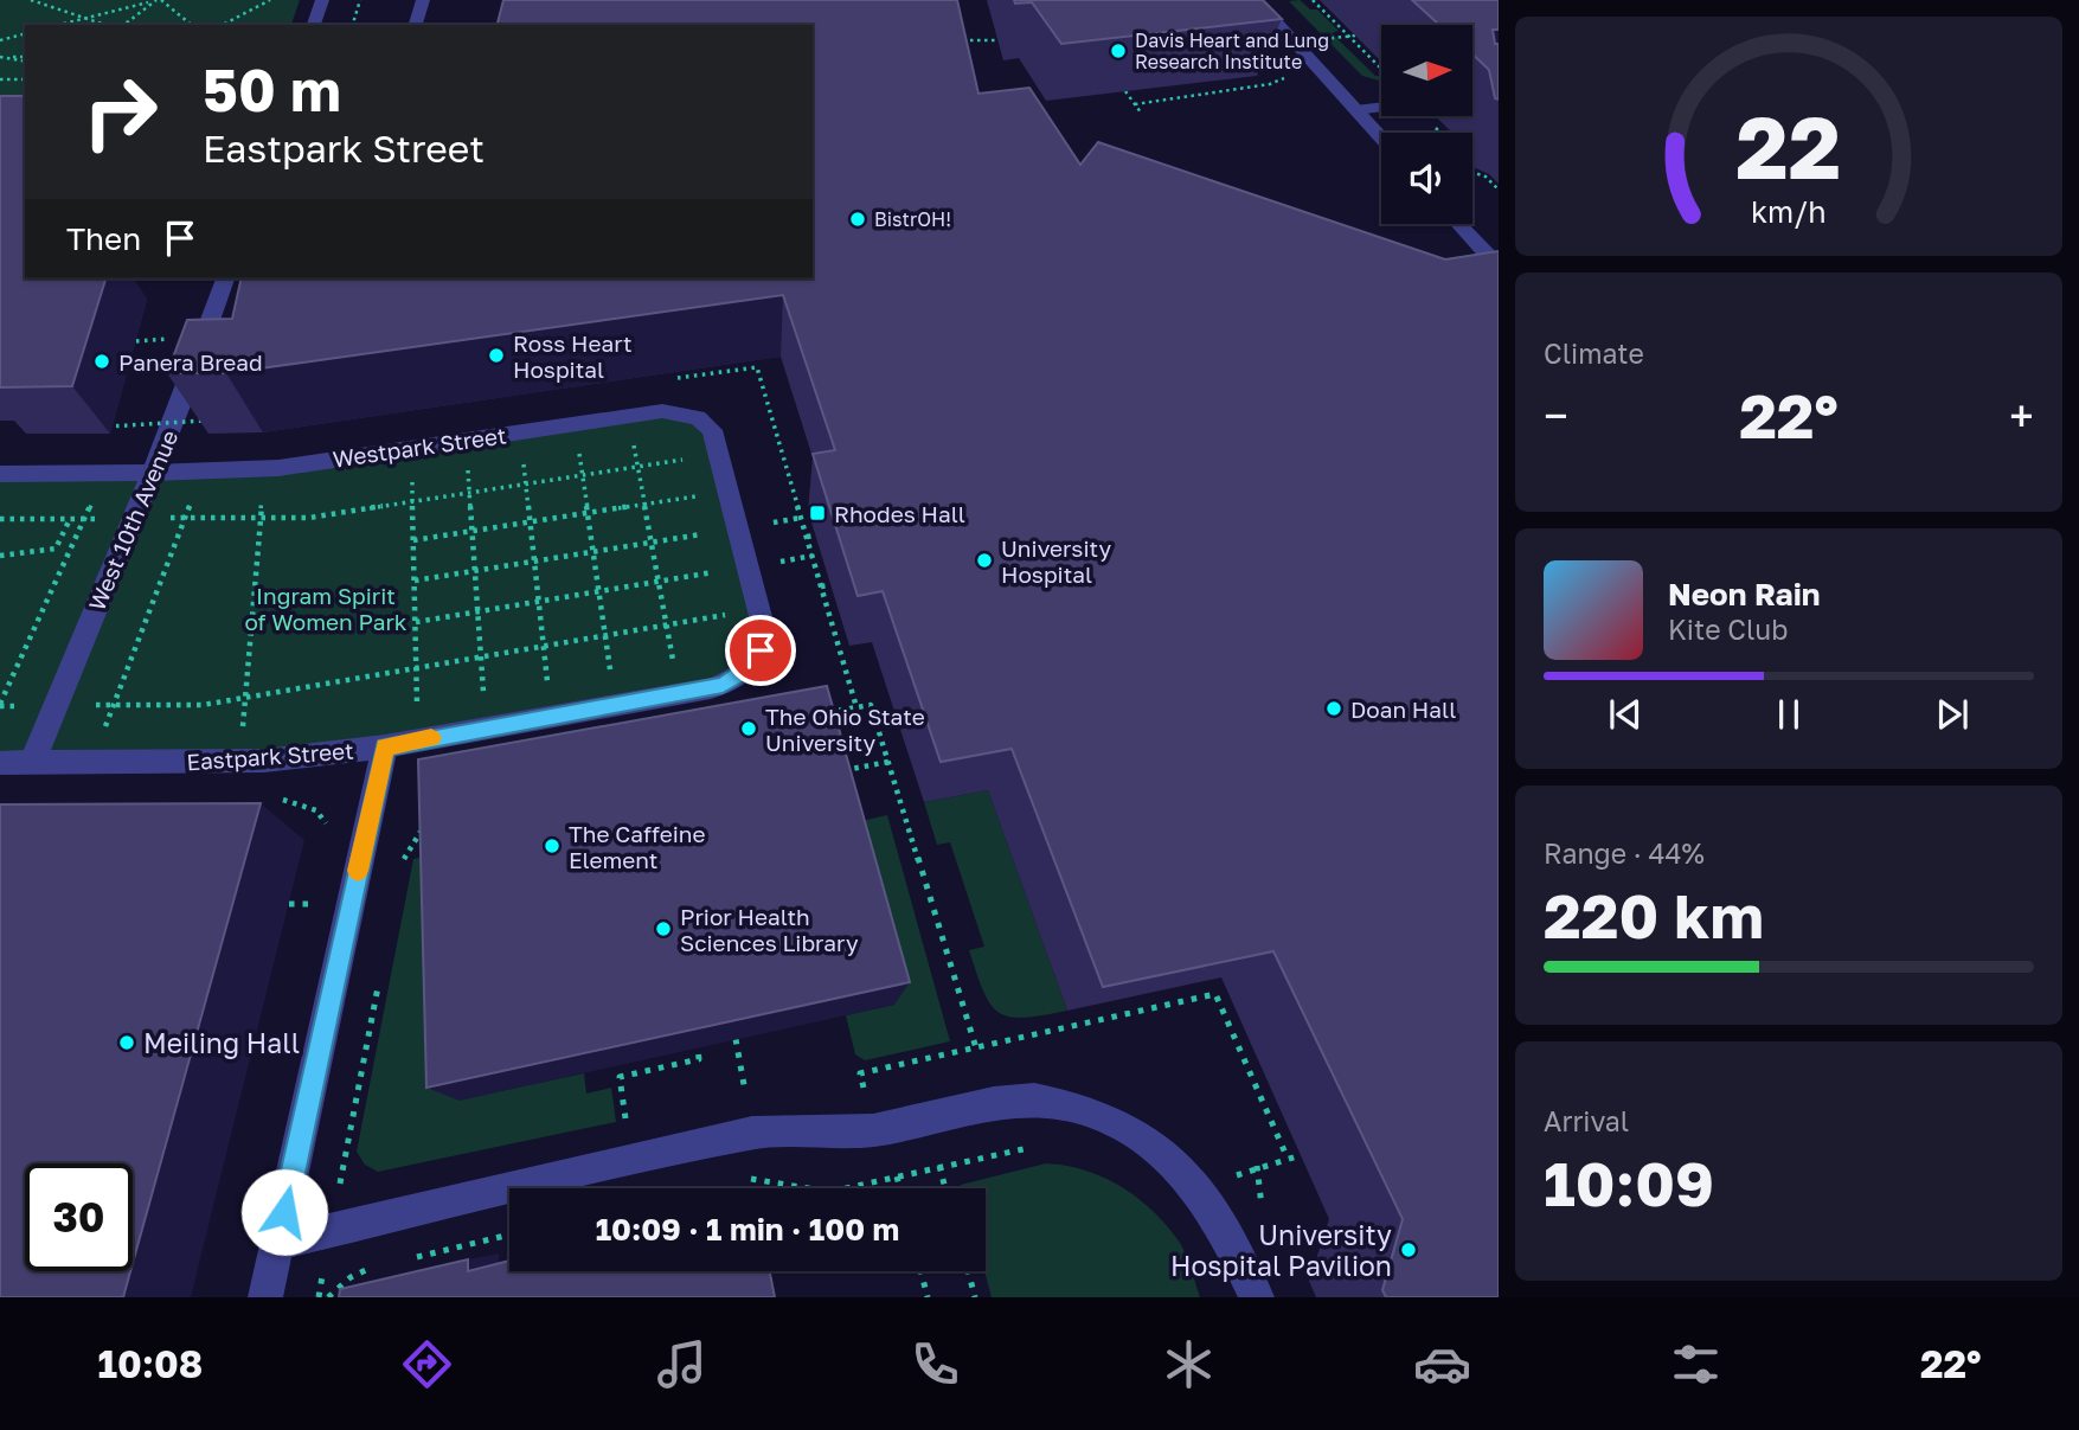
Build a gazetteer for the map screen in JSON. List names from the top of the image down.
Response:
{
  "streets": {
    "street": ["Westpark Street", "West 10th Avenue", "Eastpark Street"]
  },
  "crossings": [
    ["Westpark Street", "West 10th Avenue"],
    ["Westpark Street", "Eastpark Street"],
    ["West 10th Avenue", "Eastpark Street"]
  ],
  "parks": ["Ingram Spirit of Women Park"],
  "places": {
    "other": [
      "Davis Heart and Lung Research Institute",
      "BistrOH!",
      "Ross Heart Hospital",
      "Panera Bread",
      "University Hospital",
      "Doan Hall",
      "The Ohio State University",
      "The Caffeine Element",
      "Prior Health Sciences Library",
      "Meiling Hall",
      "University Hospital Pavilion"
    ],
    "transit": ["Rhodes Hall"]
  },
  "north": "right",
  "page": {
    "turn": ["50 m", "Eastpark Street"],
    "then": "Then",
    "tile": [
      "Climate",
      ["Range · 44%", "220 km"],
      ["Arrival", "10:09"]
    ],
    "heat": ["−", "22°", "+"],
    "song": ["Neon Rain", "Kite Club"],
    "limit": "30",
    "trip": "10:09 · 1 min · 100 m",
    "tabs": ["10:08", "22°"],
    "gauge": ["22", "km/h"]
  }
}
